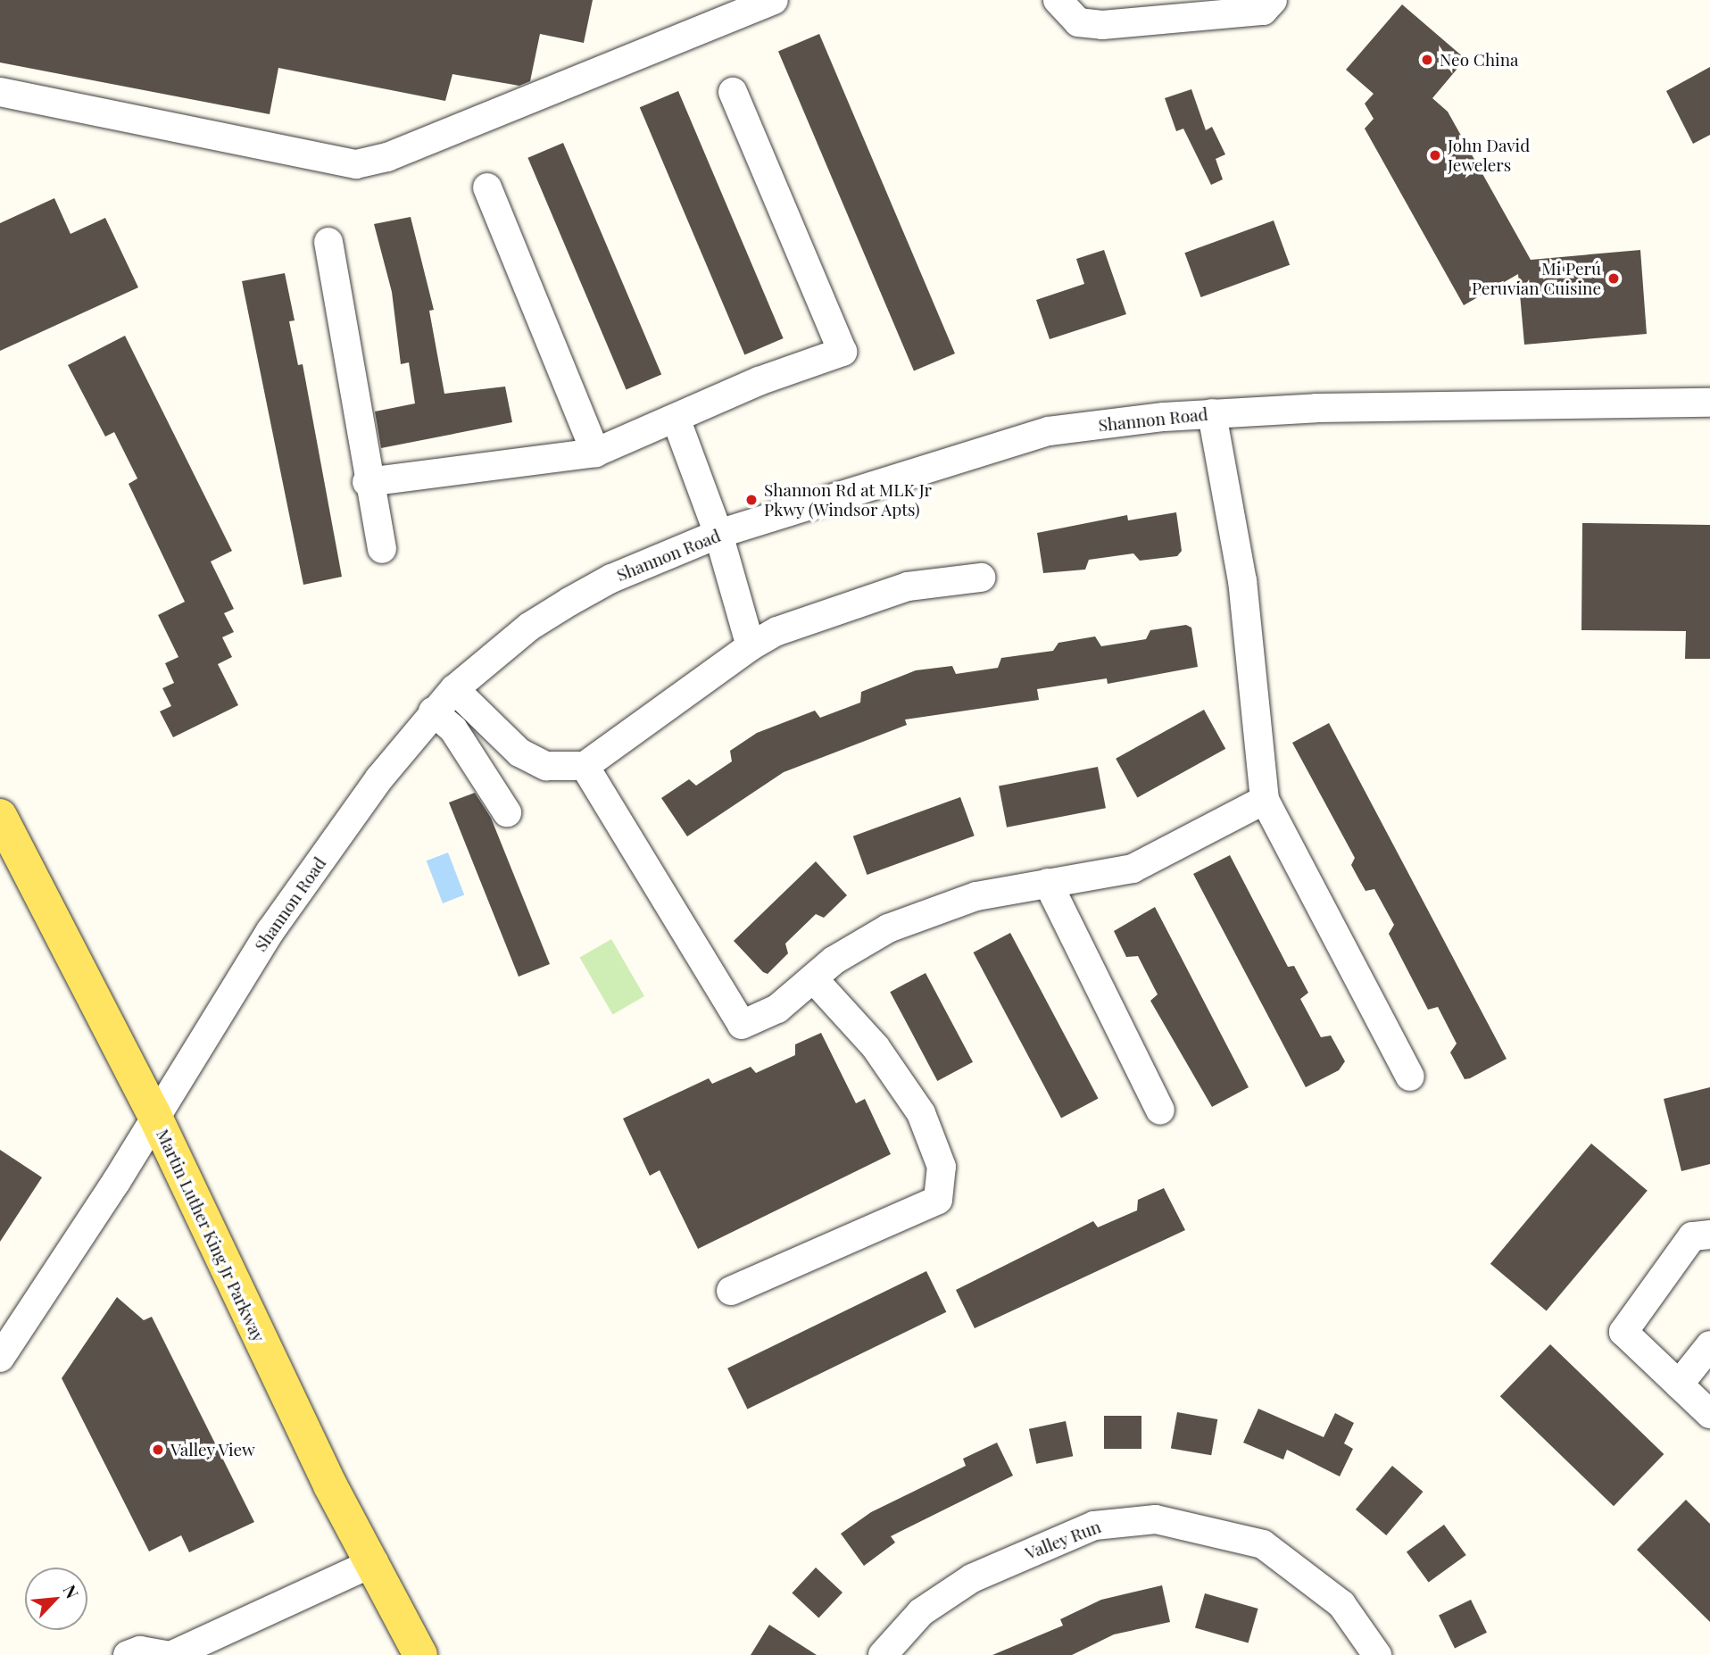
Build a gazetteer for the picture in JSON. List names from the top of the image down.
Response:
{
  "streets": {
    "main road": ["Martin Luther King Jr Parkway"],
    "street": ["Shannon Road", "Valley Run"]
  },
  "crossings": [
    ["Shannon Road", "Martin Luther King Jr Parkway"]
  ],
  "places": [
    "Neo China",
    "John David Jewelers",
    "Mi Perú Peruvian Cuisine",
    "Shannon Rd at MLK Jr Pkwy (Windsor Apts)",
    "Valley View"
  ],
  "north": "top right"
}
